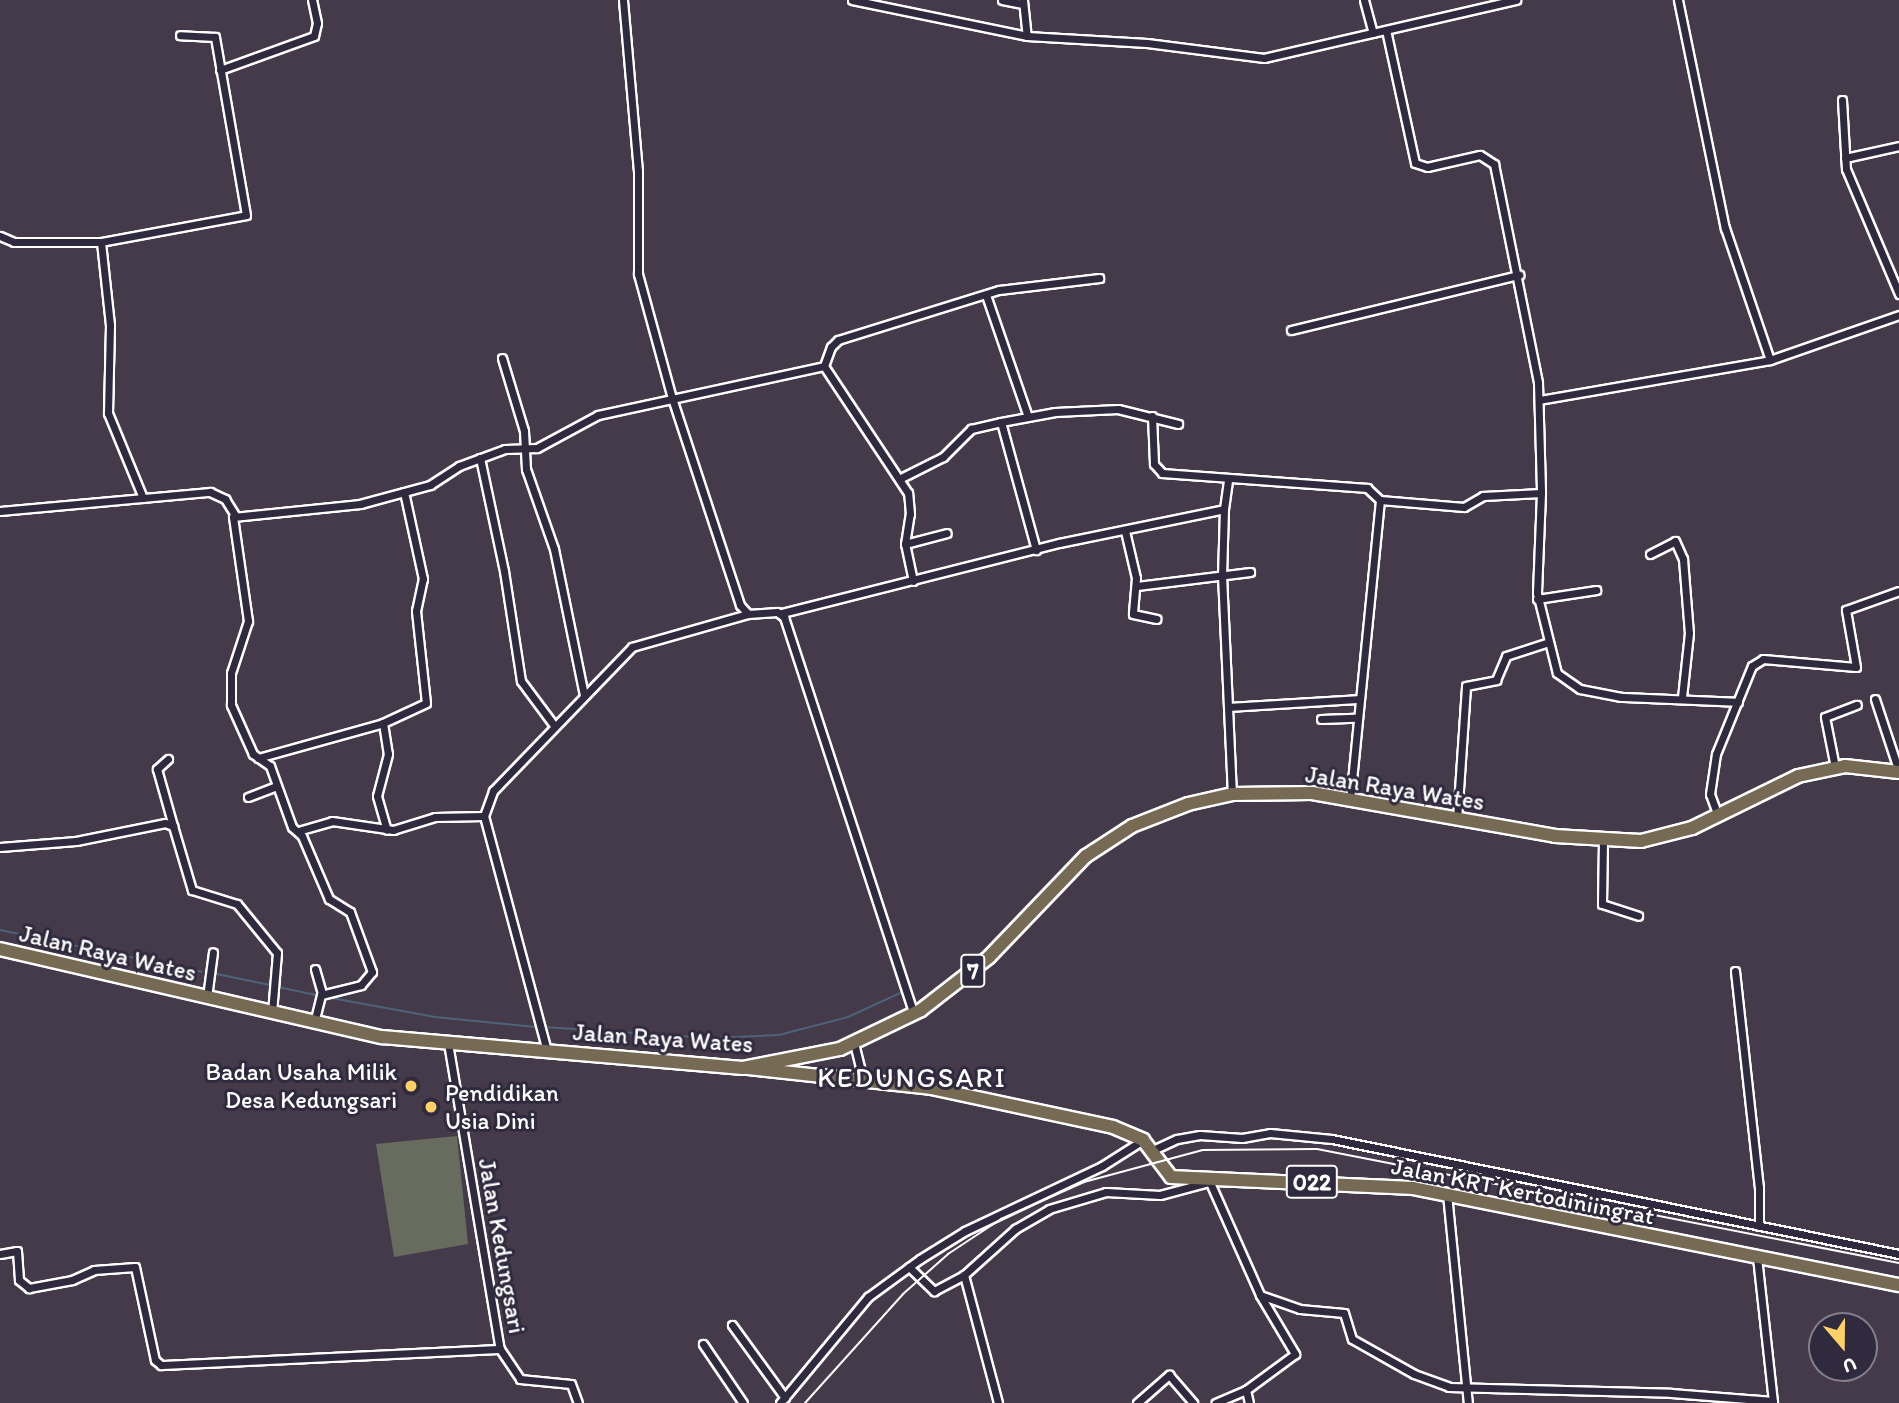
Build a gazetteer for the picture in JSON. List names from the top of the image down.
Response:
{
  "streets": {
    "main road": [
      "Jalan Raya Wates",
      "7",
      "022",
      "Jalan KRT Kertodiniingrat"
    ],
    "street": ["Jalan Kedungsari"]
  },
  "crossings": [
    ["Jalan Raya Wates", "Jalan Kedungsari"]
  ],
  "districts": ["KEDUNGSARI"],
  "places": ["Badan Usaha Milik Desa Kedungsari", "Pendidikan Usia Dini"],
  "north": "bottom"
}
